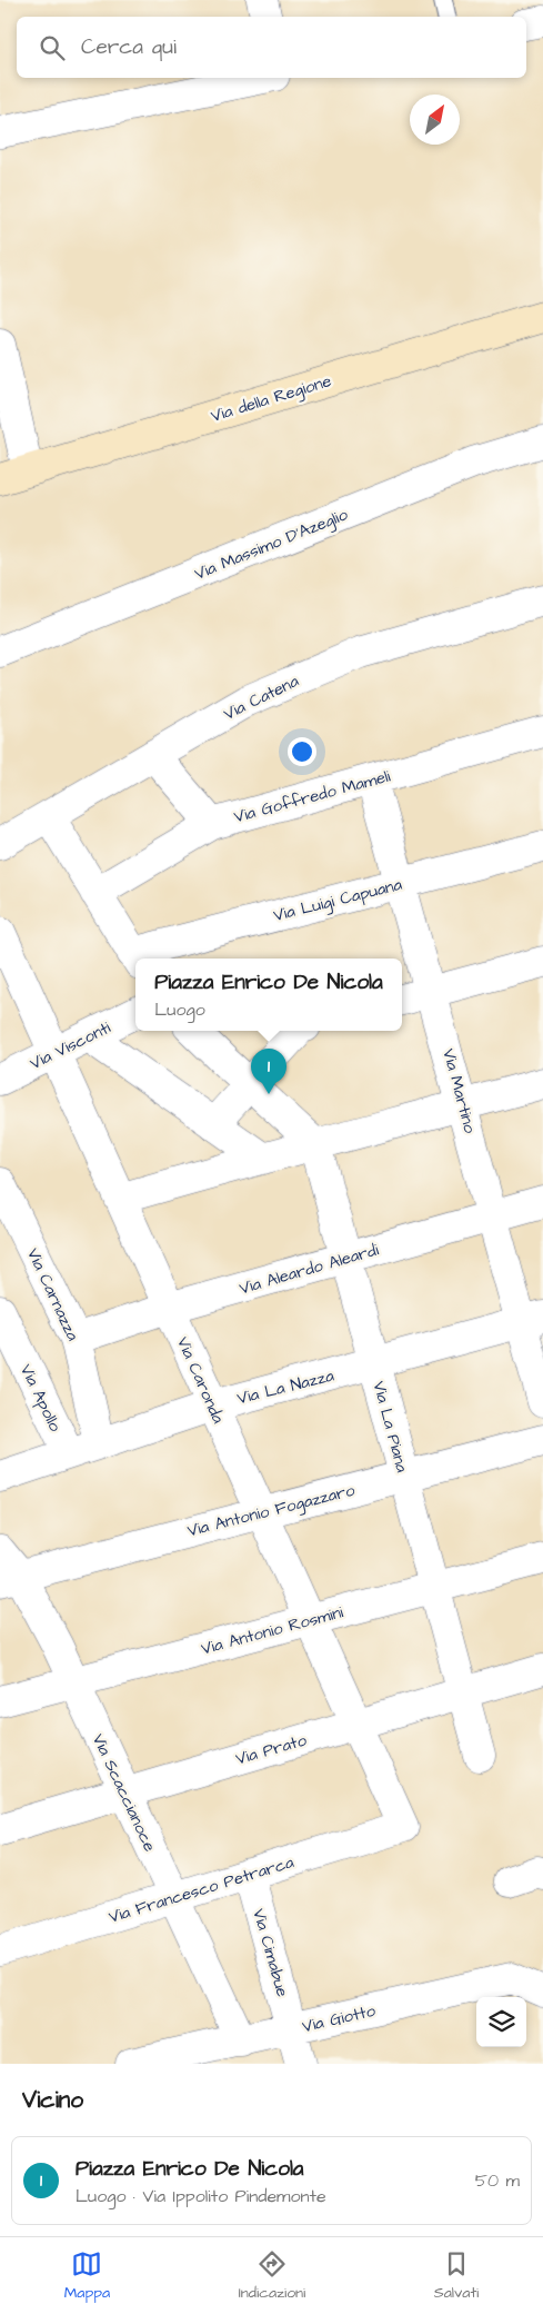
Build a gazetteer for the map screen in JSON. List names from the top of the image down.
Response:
{
  "streets": {
    "main road": ["Via della Regione"],
    "street": [
      "Via Massimo D'Azeglio",
      "Via Catena",
      "Via Goffredo Mameli",
      "Via Luigi Capuana",
      "Via Visconti",
      "Via Martino",
      "Via Aleardo Aleardi",
      "Via Carnazza",
      "Via Caronda",
      "Via La Nazza",
      "Via Apollo",
      "Via La Piana",
      "Via Antonio Fogazzaro",
      "Via Antonio Rosmini",
      "Via Prato",
      "Via Scaccianoce",
      "Via Francesco Petrarca",
      "Via Cimabue",
      "Via Giotto"
    ]
  },
  "crossings": [
    ["Via Goffredo Mameli", "Via Martino"],
    ["Via Luigi Capuana", "Via Martino"],
    ["Via Visconti", "Via Caronda"],
    ["Via Martino", "Via Aleardo Aleardi"],
    ["Via Martino", "Via La Nazza"],
    ["Via Aleardo Aleardi", "Via Carnazza"],
    ["Via Aleardo Aleardi", "Via Caronda"],
    ["Via Aleardo Aleardi", "Via La Piana"],
    ["Via Carnazza", "Via La Nazza"],
    ["Via Caronda", "Via La Nazza"],
    ["Via Caronda", "Via Antonio Fogazzaro"],
    ["Via Caronda", "Via Antonio Rosmini"],
    ["Via Caronda", "Via Prato"],
    ["Via Caronda", "Via Francesco Petrarca"],
    ["Via La Nazza", "Via Apollo"],
    ["Via La Nazza", "Via La Piana"],
    ["Via La Piana", "Via Antonio Fogazzaro"],
    ["Via La Piana", "Via Antonio Rosmini"],
    ["Via La Piana", "Via Prato"],
    ["Via Antonio Fogazzaro", "Via Scaccianoce"],
    ["Via Antonio Rosmini", "Via Scaccianoce"],
    ["Via Prato", "Via Scaccianoce"],
    ["Via Scaccianoce", "Via Francesco Petrarca"],
    ["Via Scaccianoce", "Via Giotto"],
    ["Via Francesco Petrarca", "Via Cimabue"],
    ["Via Cimabue", "Via Giotto"]
  ],
  "north": "top right",
  "page": {
    "search": "Cerca qui",
    "popup": ["Piazza Enrico De Nicola", "Luogo"],
    "pins": "1",
    "heading": "Vicino",
    "list": [
      {
        "mark": "1",
        "name": "Piazza Enrico De Nicola",
        "note": "Luogo · Via Ippolito Pindemonte",
        "value": "50 m"
      }
    ],
    "nav": ["Mappa", "Indicazioni", "Salvati"]
  }
}
